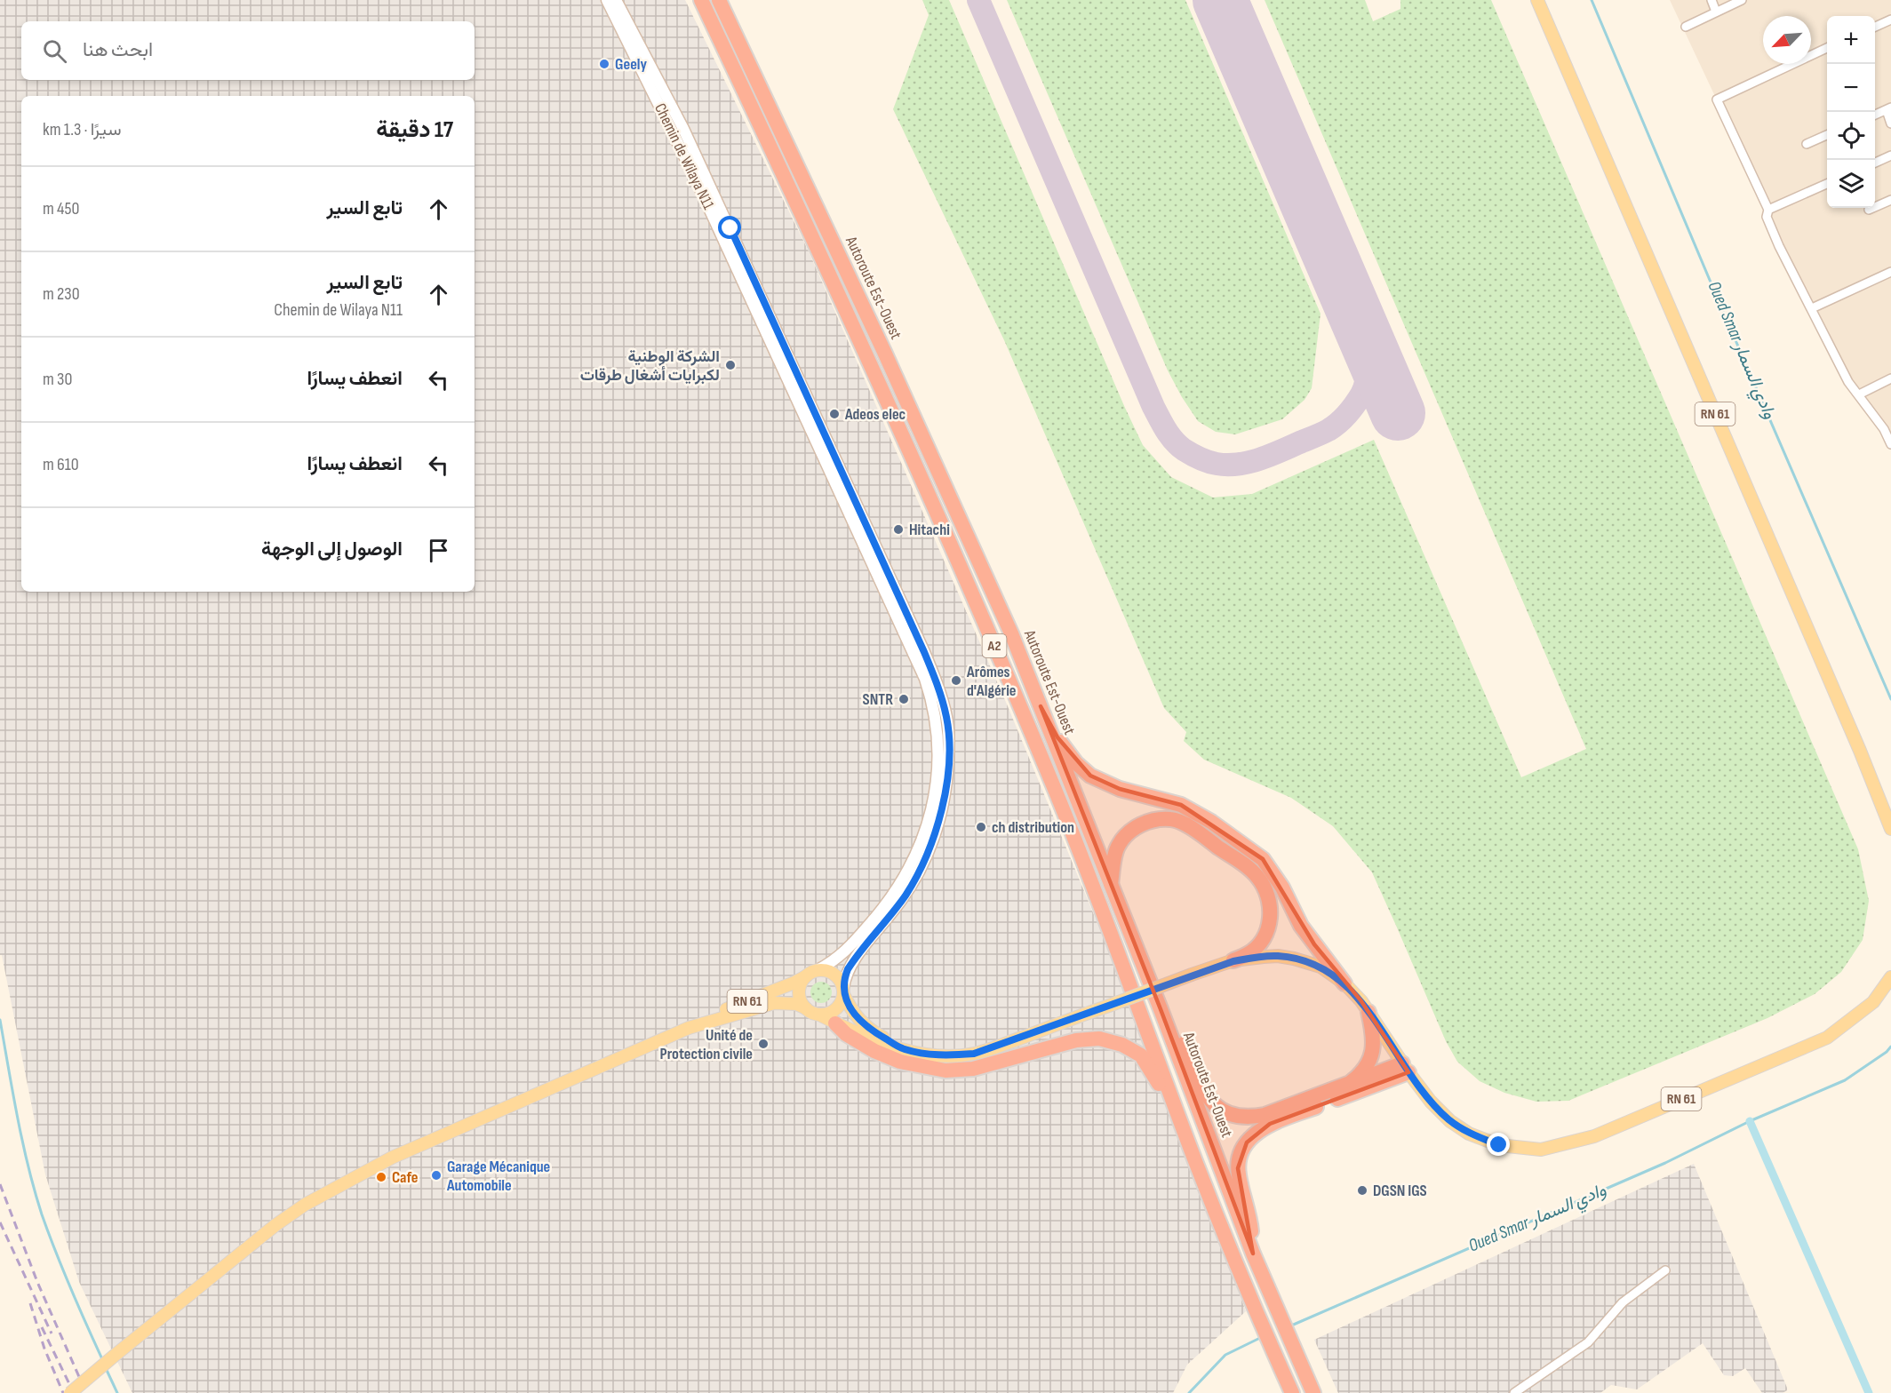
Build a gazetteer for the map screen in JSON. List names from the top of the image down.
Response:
{
  "streets": {
    "highway": ["Autoroute Est-Ouest", "A2"],
    "main road": ["Chemin de Wilaya N11", "RN 61"]
  },
  "crossings": [
    ["Chemin de Wilaya N11", "RN 61"]
  ],
  "water": ["Oued Smar وادي السمار"],
  "places": [
    "Geely",
    "الشركة الوطنية لكبرايات أشغال طرقات",
    "Adeos elec",
    "Hitachi",
    "Arômes d'Algérie",
    "SNTR",
    "ch distribution",
    "Unité de Protection civile",
    "Garage Mécanique Automobile",
    "Cafe",
    "DGSN IGS"
  ],
  "north": "bottom left",
  "page": {
    "map_buttons": ["+", "−"],
    "search": "ابحث هنا",
    "heading": ["17 دقيقة", "سيرًا · 1.3 km"],
    "list": [
      ["تابع السير", "450 m"],
      ["تابع السير", "Chemin de Wilaya N11", "230 m"],
      ["انعطف يسارًا", "30 m"],
      ["انعطف يسارًا", "610 m"],
      "الوصول إلى الوجهة"
    ]
  }
}
